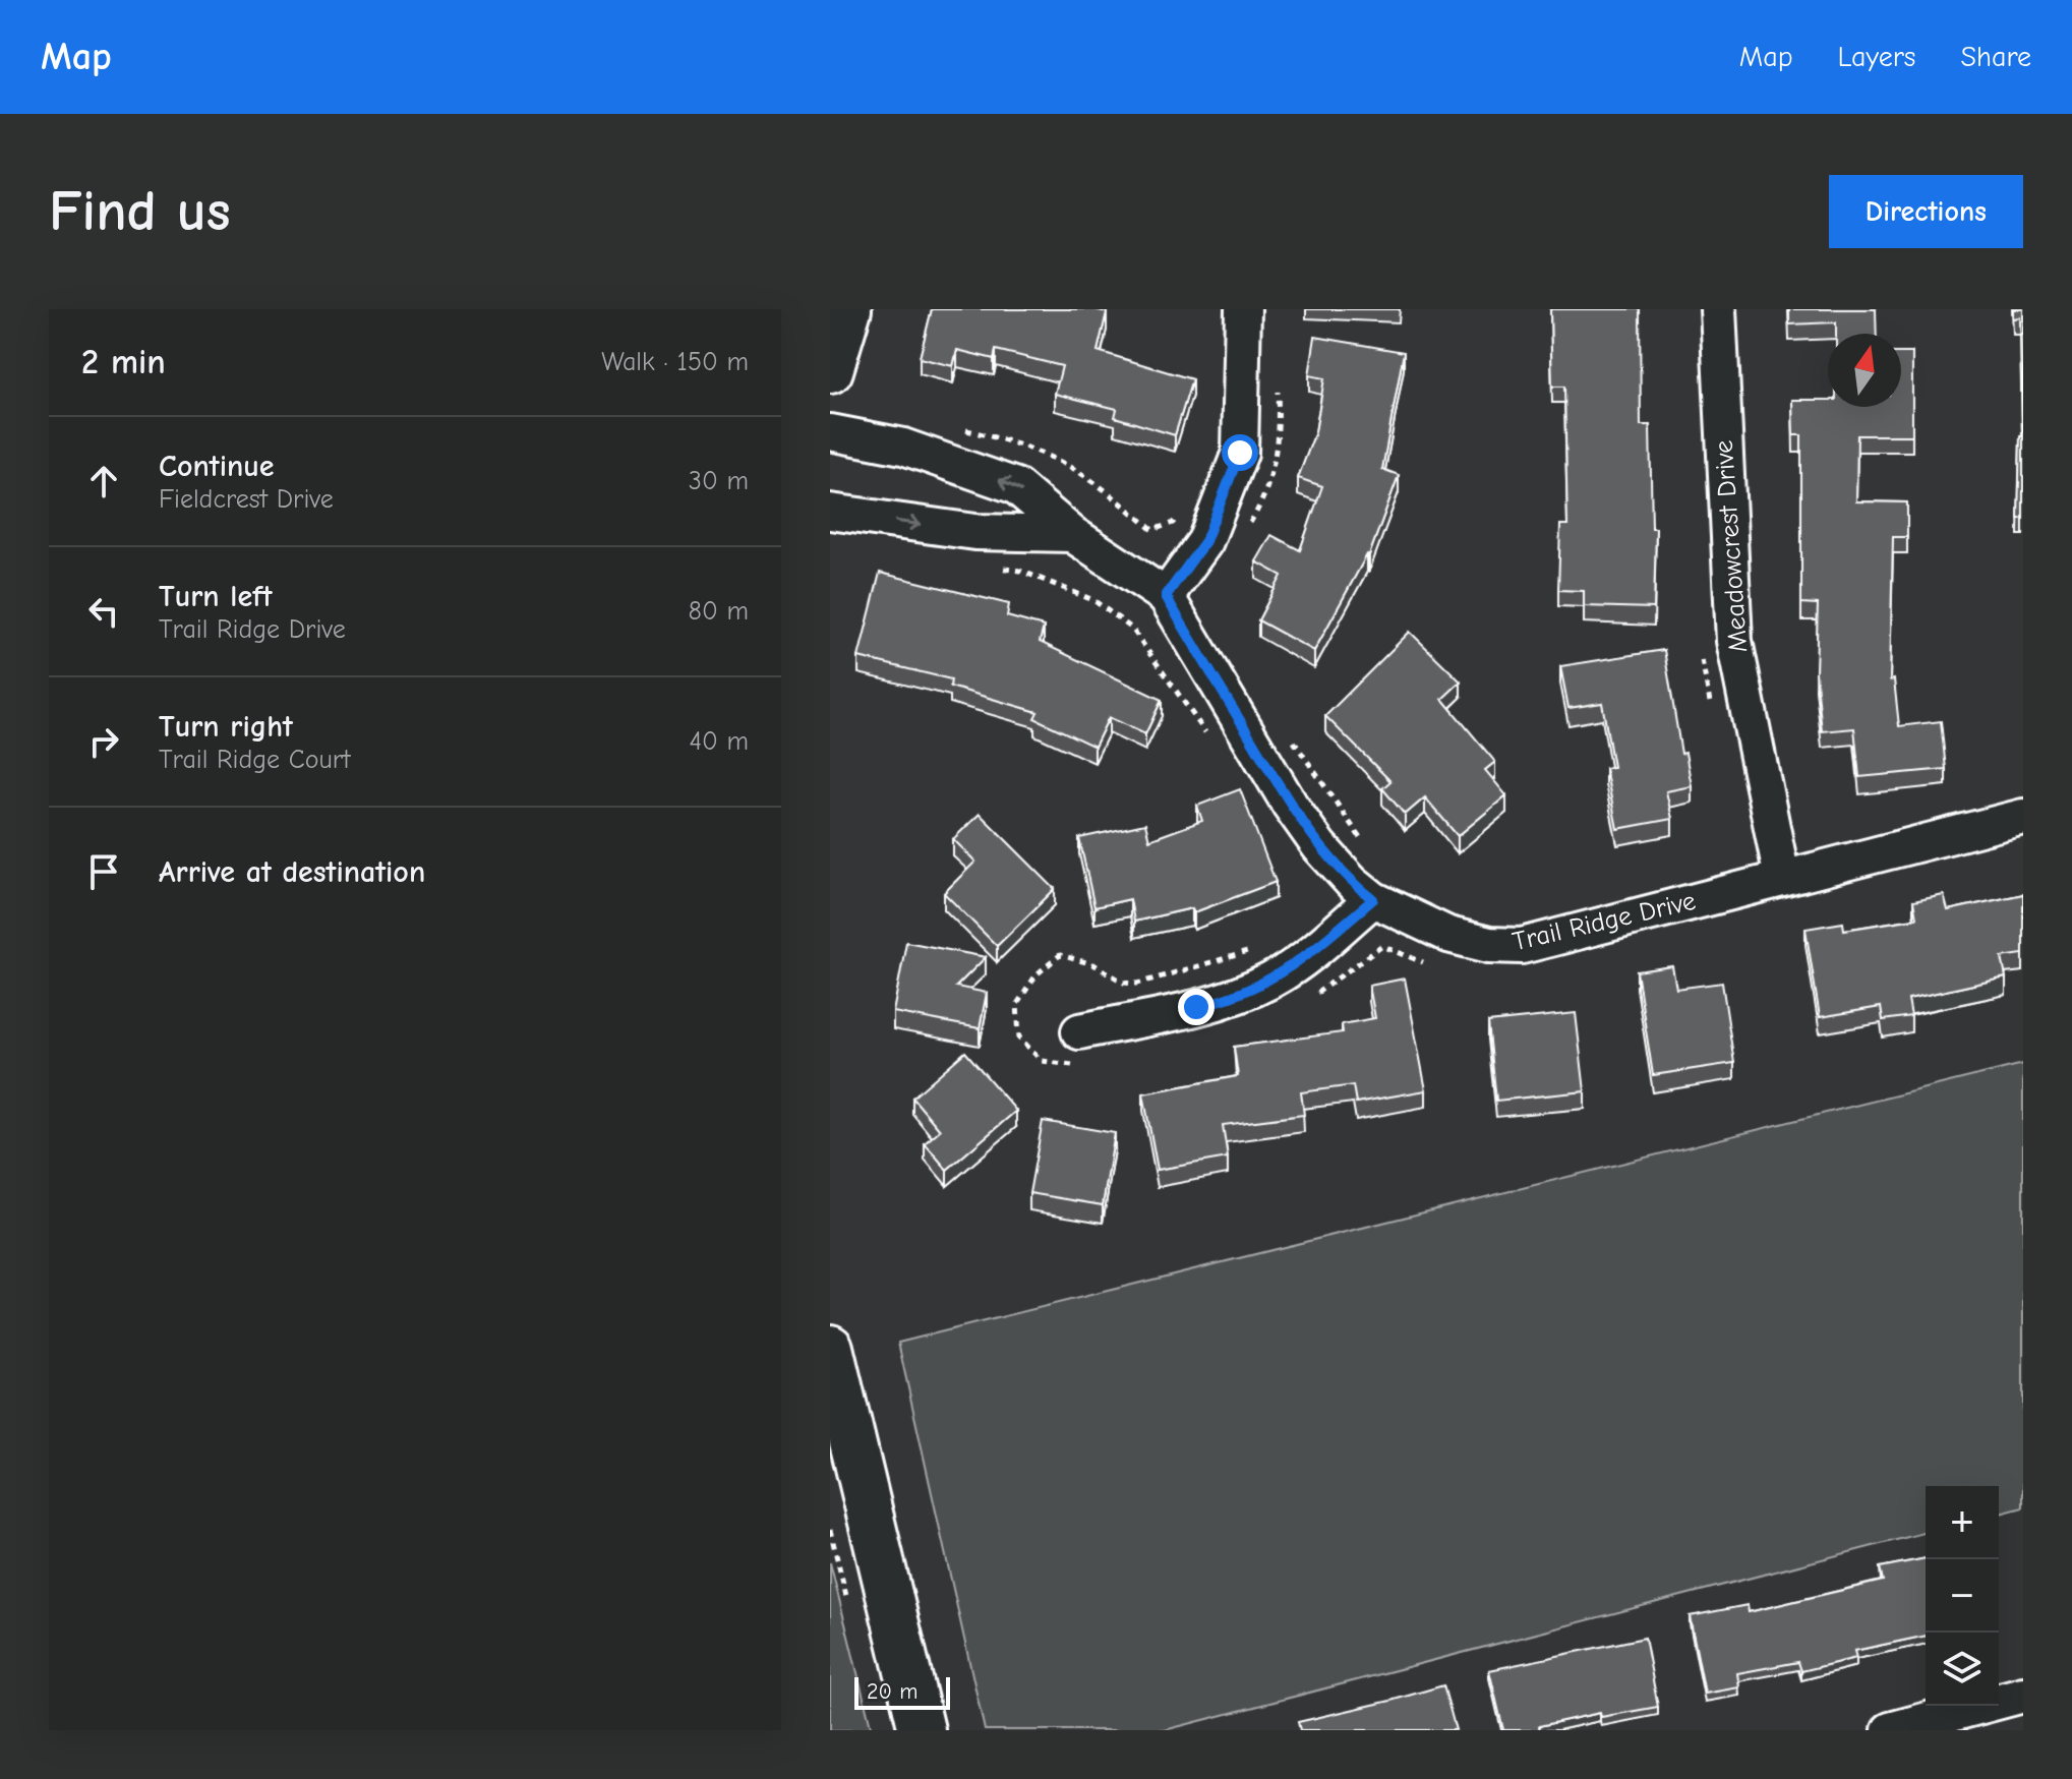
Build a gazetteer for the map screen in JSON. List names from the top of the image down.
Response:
{
  "streets": {
    "street": ["Meadowcrest Drive", "Trail Ridge Drive"]
  },
  "crossings": [
    ["Meadowcrest Drive", "Trail Ridge Drive"]
  ],
  "scale_bar": "20 m",
  "north": "top",
  "page": {
    "header": "Map",
    "nav": ["Map", "Layers", "Share"],
    "buttons": "Directions",
    "title": "Find us",
    "heading": ["2 min", "Walk · 150 m"],
    "list": [
      ["Continue", "Fieldcrest Drive", "30 m"],
      ["Turn left", "Trail Ridge Drive", "80 m"],
      ["Turn right", "Trail Ridge Court", "40 m"],
      "Arrive at destination"
    ],
    "map_buttons": ["+", "−"],
    "scale": "20 m"
  }
}
